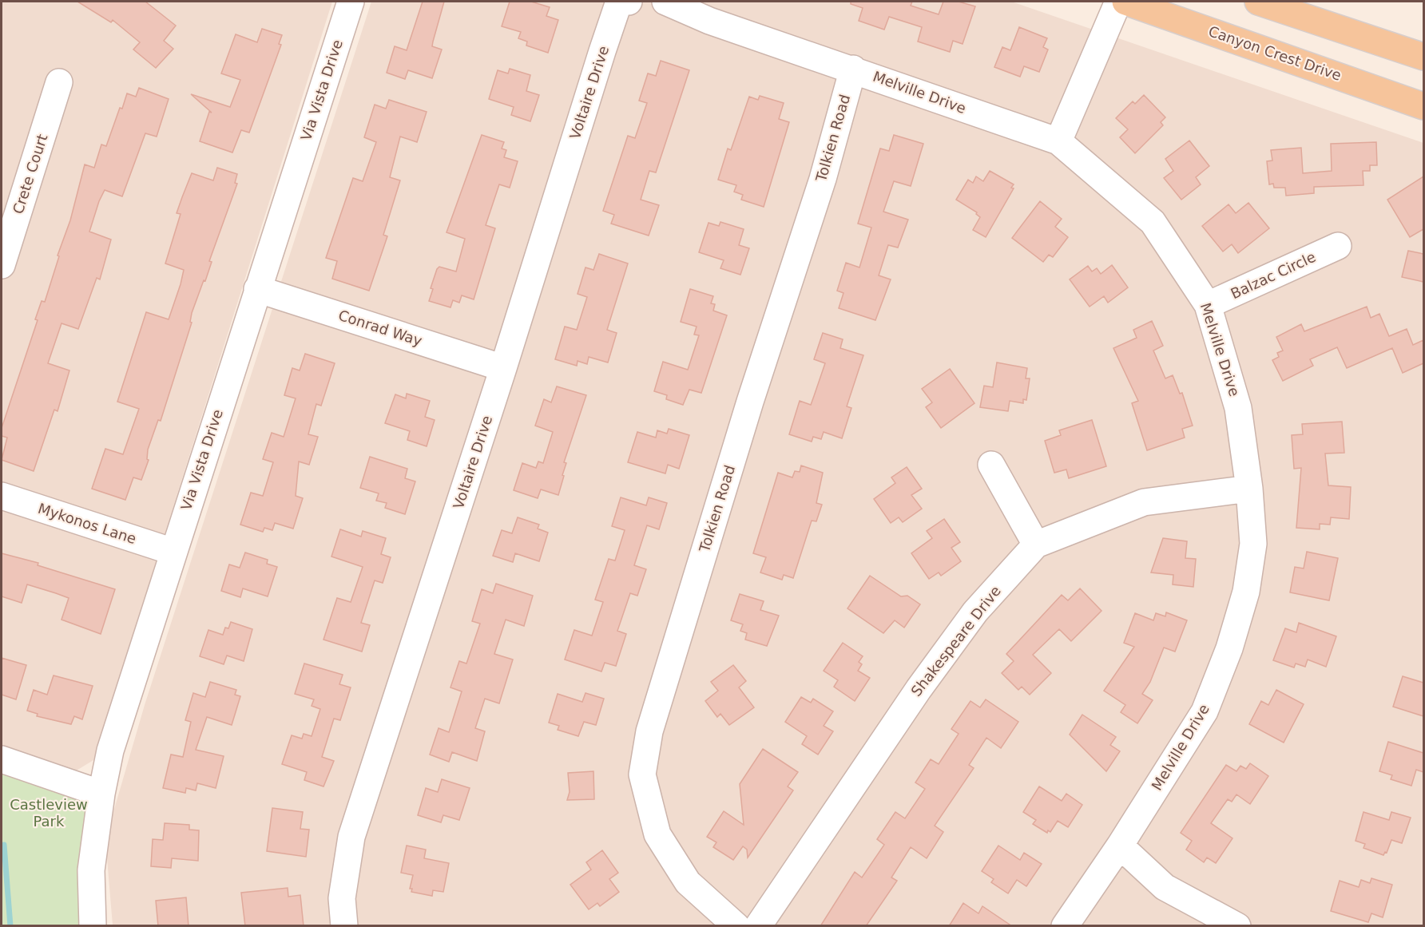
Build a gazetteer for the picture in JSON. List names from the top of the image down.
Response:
{
  "streets": {
    "main road": ["Canyon Crest Drive"],
    "street": [
      "Via Vista Drive",
      "Voltaire Drive",
      "Melville Drive",
      "Tolkien Road",
      "Crete Court",
      "Balzac Circle",
      "Conrad Way",
      "Mykonos Lane",
      "Shakespeare Drive"
    ]
  },
  "crossings": [
    ["Via Vista Drive", "Conrad Way"],
    ["Via Vista Drive", "Mykonos Lane"],
    ["Voltaire Drive", "Conrad Way"],
    ["Melville Drive", "Tolkien Road"],
    ["Melville Drive", "Balzac Circle"],
    ["Melville Drive", "Shakespeare Drive"]
  ],
  "parks": ["Castleview Park"]
}
